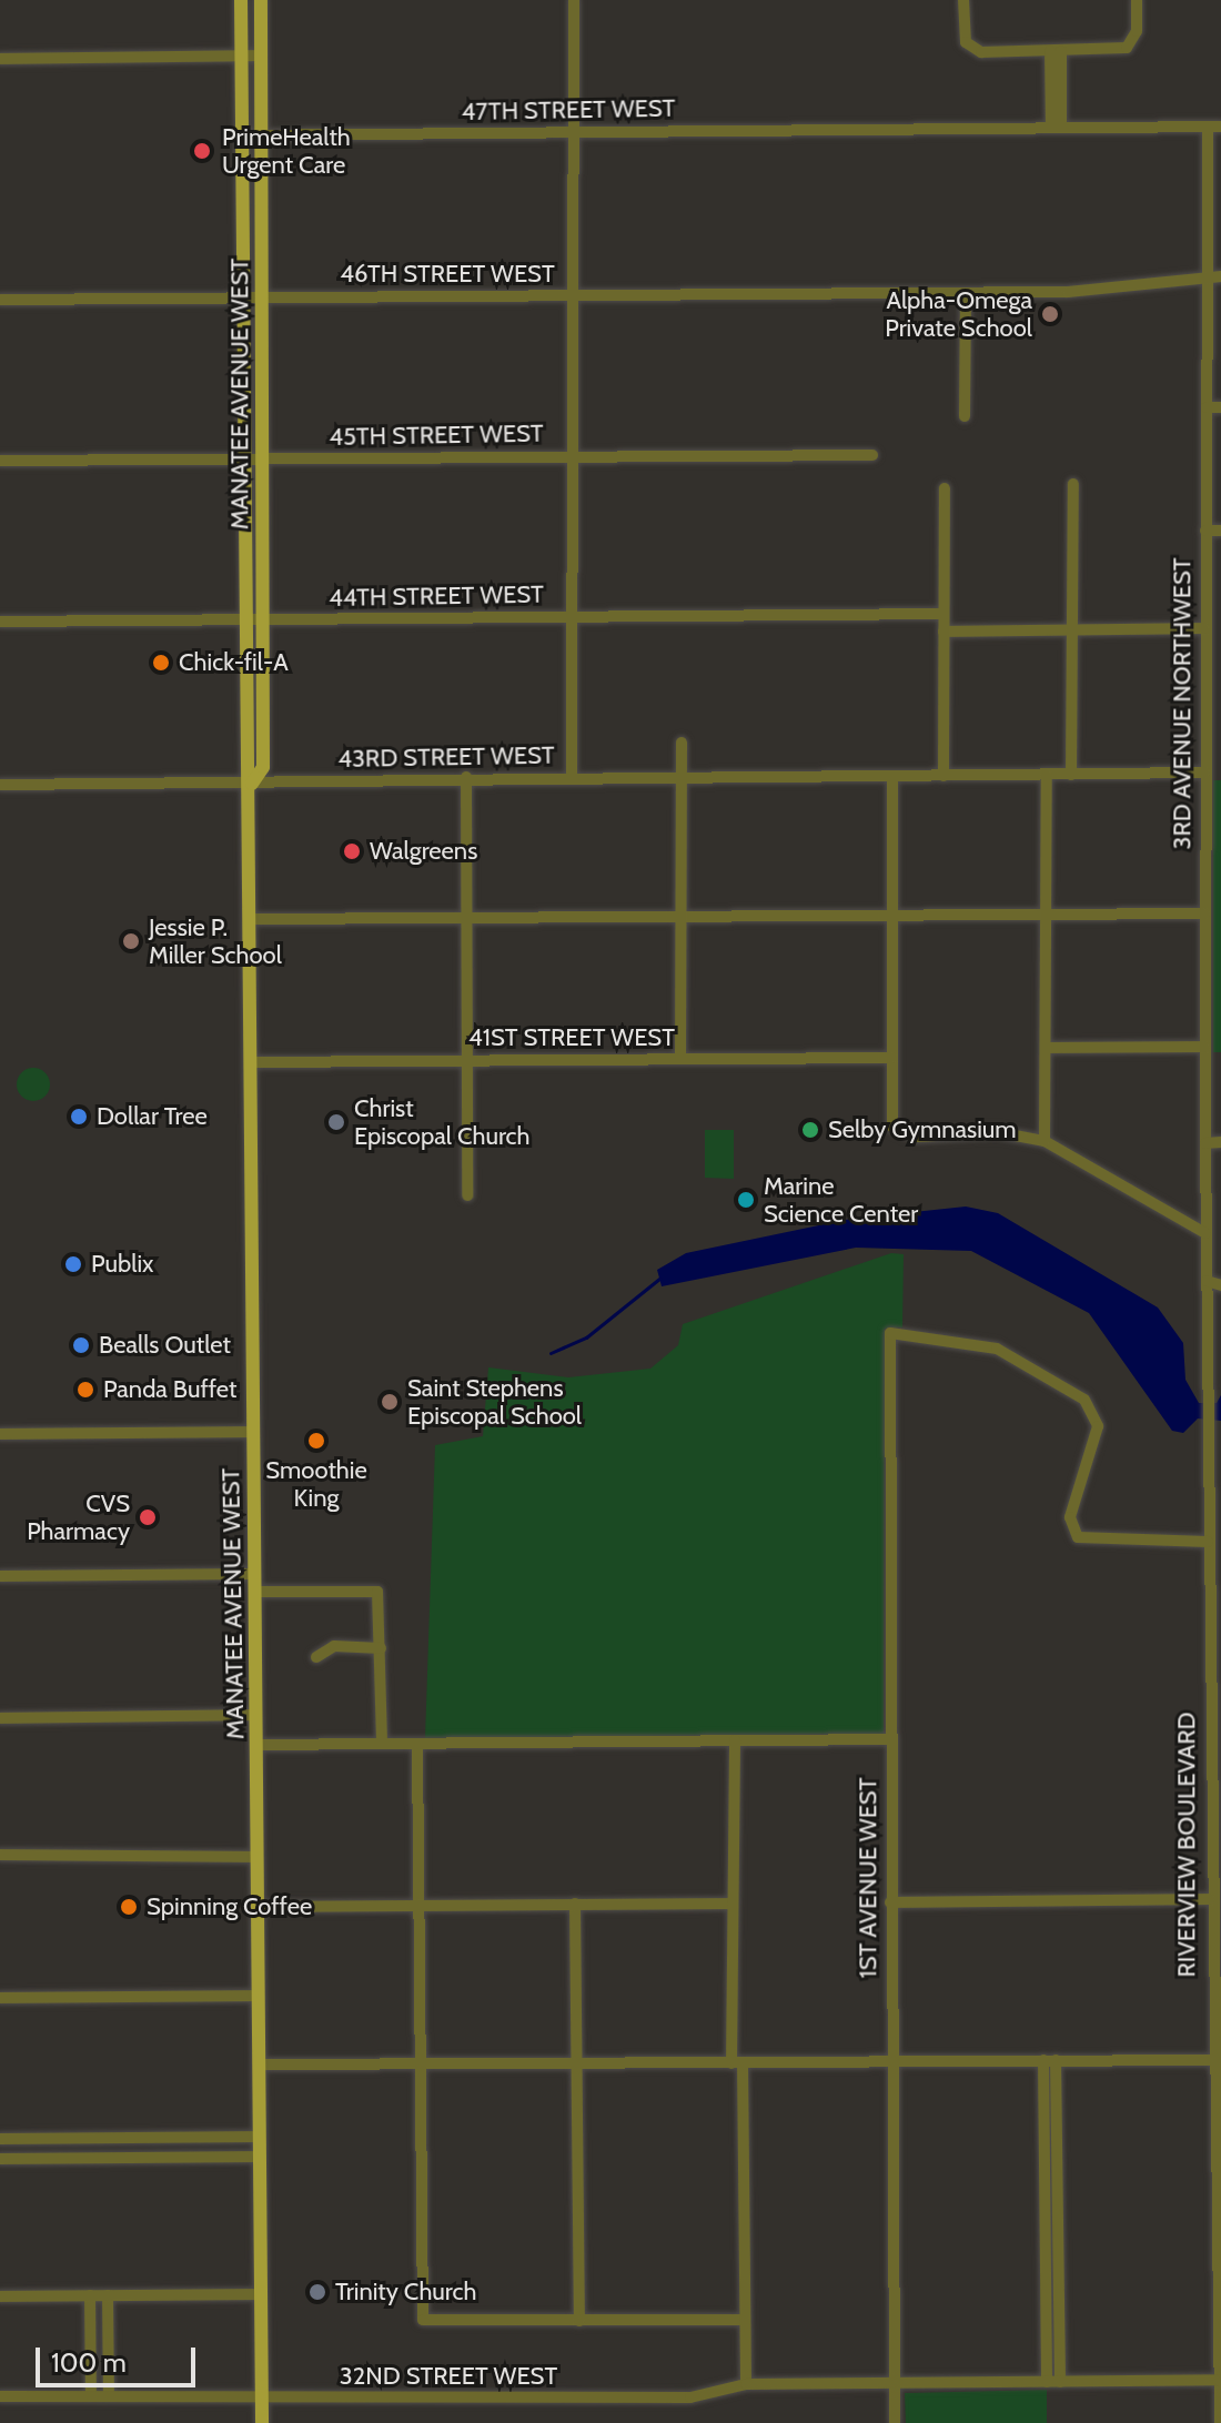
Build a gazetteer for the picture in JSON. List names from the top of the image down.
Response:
{
  "streets": {
    "main road": ["MANATEE AVENUE WEST"],
    "street": [
      "47TH STREET WEST",
      "46TH STREET WEST",
      "45TH STREET WEST",
      "44TH STREET WEST",
      "3RD AVENUE NORTHWEST",
      "43RD STREET WEST",
      "41ST STREET WEST",
      "RIVERVIEW BOULEVARD",
      "1ST AVENUE WEST",
      "32ND STREET WEST"
    ]
  },
  "crossings": [
    ["47TH STREET WEST", "MANATEE AVENUE WEST"],
    ["47TH STREET WEST", "3RD AVENUE NORTHWEST"],
    ["46TH STREET WEST", "MANATEE AVENUE WEST"],
    ["46TH STREET WEST", "3RD AVENUE NORTHWEST"],
    ["MANATEE AVENUE WEST", "45TH STREET WEST"],
    ["MANATEE AVENUE WEST", "44TH STREET WEST"],
    ["MANATEE AVENUE WEST", "43RD STREET WEST"],
    ["MANATEE AVENUE WEST", "41ST STREET WEST"],
    ["MANATEE AVENUE WEST", "32ND STREET WEST"],
    ["3RD AVENUE NORTHWEST", "43RD STREET WEST"],
    ["3RD AVENUE NORTHWEST", "RIVERVIEW BOULEVARD"],
    ["RIVERVIEW BOULEVARD", "1ST AVENUE WEST"],
    ["RIVERVIEW BOULEVARD", "32ND STREET WEST"],
    ["1ST AVENUE WEST", "32ND STREET WEST"]
  ],
  "places": [
    "PrimeHealth Urgent Care",
    "Alpha-Omega Private School",
    "Chick-fil-A",
    "Walgreens",
    "Jessie P. Miller School",
    "Dollar Tree",
    "Christ Episcopal Church",
    "Selby Gymnasium",
    "Marine Science Center",
    "Publix",
    "Bealls Outlet",
    "Panda Buffet",
    "Saint Stephens Episcopal School",
    "Smoothie King",
    "CVS Pharmacy",
    "Spinning Coffee",
    "Trinity Church"
  ],
  "scale_bar": "100 m"
}
